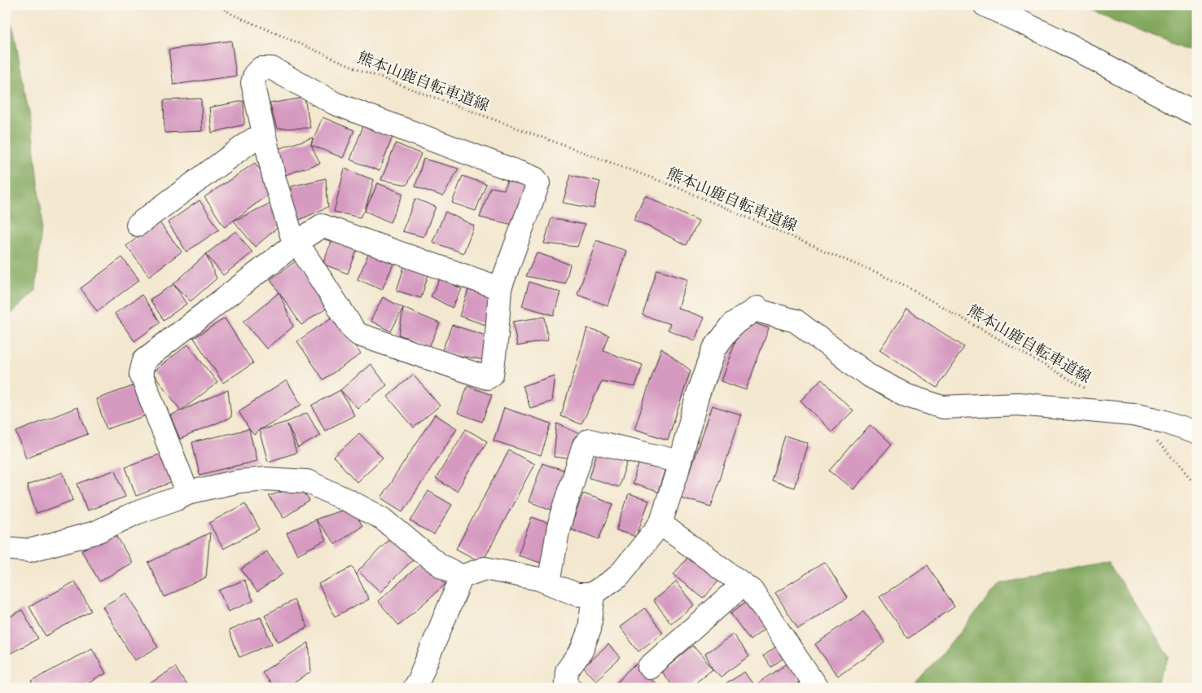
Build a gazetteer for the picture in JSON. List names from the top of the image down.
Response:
{
  "streets": {
    "path": ["熊本山鹿自転車道線"]
  }
}
